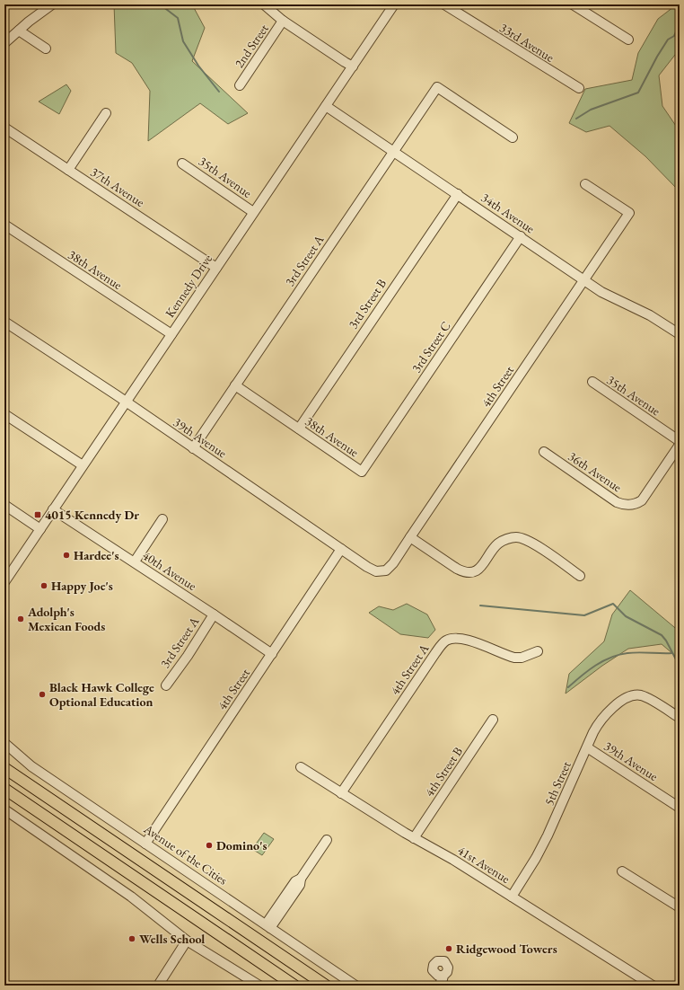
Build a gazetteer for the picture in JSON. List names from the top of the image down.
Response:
{
  "streets": {
    "street": [
      "33rd Avenue",
      "2nd Street",
      "35th Avenue",
      "37th Avenue",
      "34th Avenue",
      "3rd Street A",
      "38th Avenue",
      "Kennedy Drive",
      "3rd Street B",
      "3rd Street C",
      "4th Street",
      "39th Avenue",
      "36th Avenue",
      "40th Avenue",
      "4th Street A",
      "4th Street B",
      "5th Street",
      "Avenue of the Cities",
      "41st Avenue"
    ]
  },
  "crossings": [
    ["35th Avenue", "Kennedy Drive"],
    ["37th Avenue", "Kennedy Drive"],
    ["34th Avenue", "3rd Street A"],
    ["34th Avenue", "Kennedy Drive"],
    ["34th Avenue", "3rd Street B"],
    ["34th Avenue", "3rd Street C"],
    ["34th Avenue", "4th Street"],
    ["3rd Street A", "38th Avenue"],
    ["3rd Street A", "39th Avenue"],
    ["3rd Street A", "40th Avenue"],
    ["38th Avenue", "Kennedy Drive"],
    ["38th Avenue", "3rd Street B"],
    ["38th Avenue", "3rd Street C"],
    ["Kennedy Drive", "39th Avenue"],
    ["Kennedy Drive", "40th Avenue"],
    ["4th Street", "39th Avenue"],
    ["4th Street", "40th Avenue"],
    ["4th Street", "Avenue of the Cities"],
    ["39th Avenue", "5th Street"],
    ["4th Street A", "41st Avenue"],
    ["4th Street B", "41st Avenue"],
    ["5th Street", "41st Avenue"]
  ],
  "places": {
    "transit": ["4015 Kennedy Dr"],
    "other": [
      "Hardee's",
      "Happy Joe's",
      "Adolph's Mexican Foods",
      "Black Hawk College Optional Education",
      "Domino's",
      "Wells School",
      "Ridgewood Towers"
    ]
  }
}
